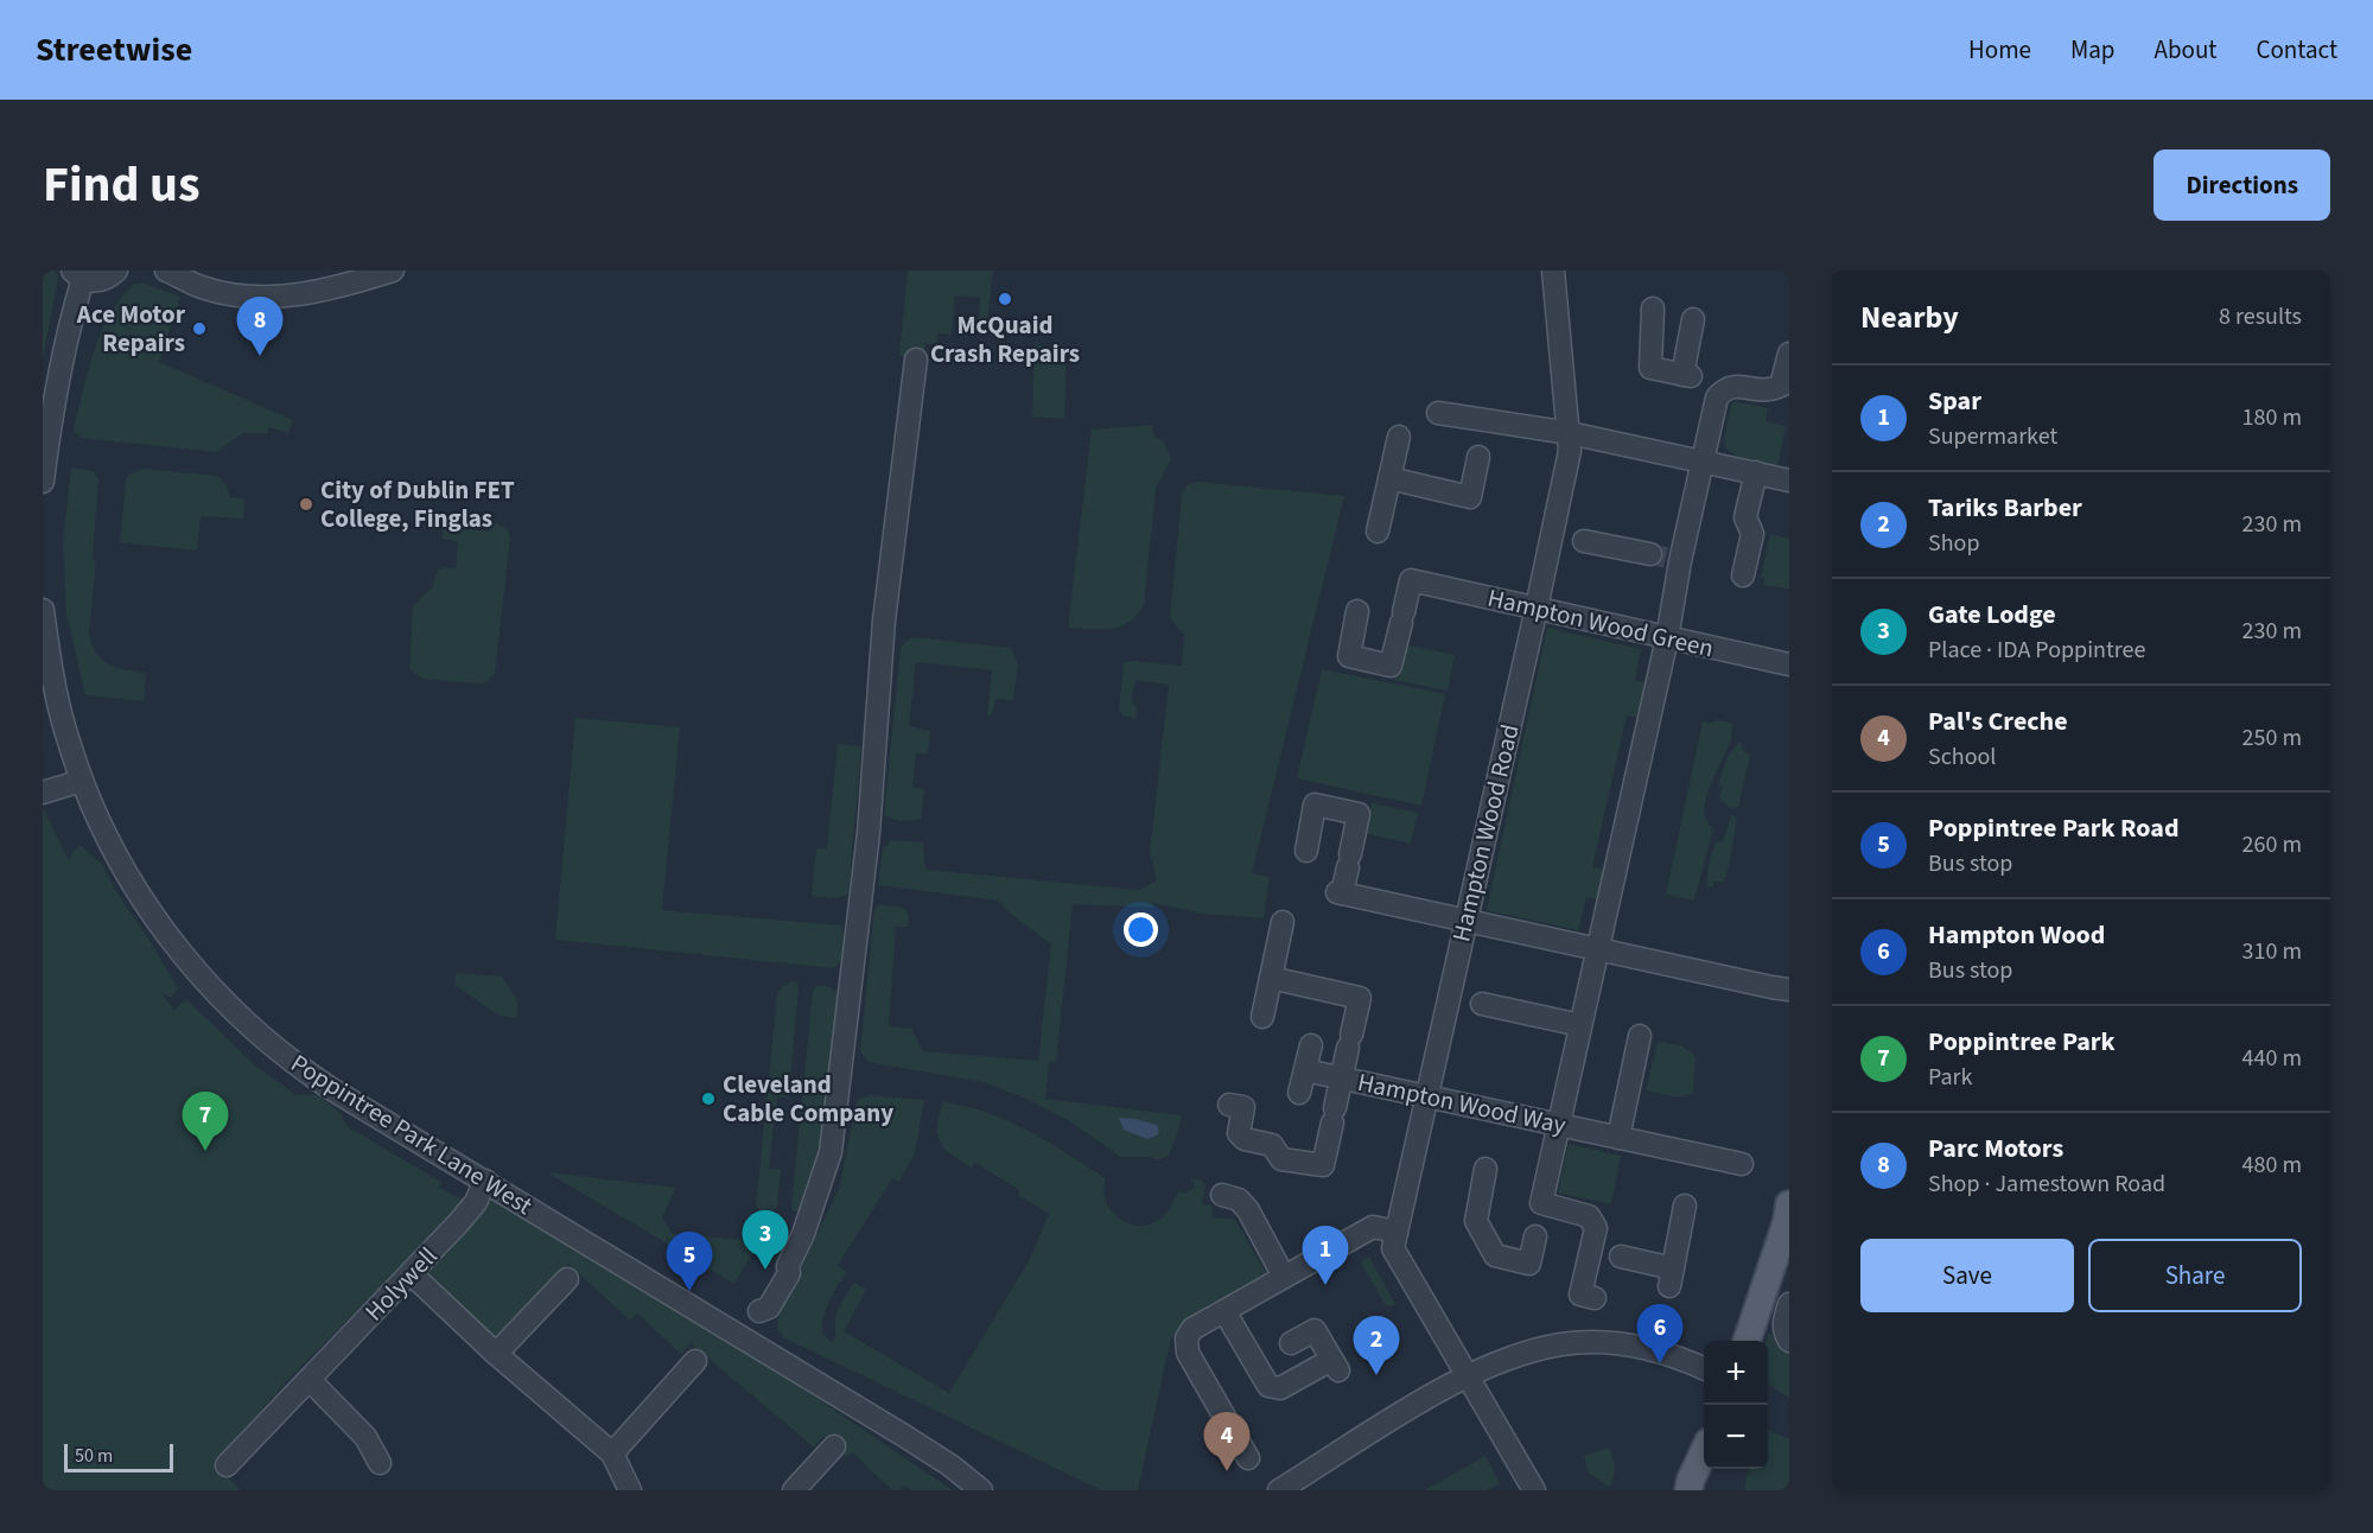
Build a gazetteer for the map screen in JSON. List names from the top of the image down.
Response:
{
  "streets": {
    "street": [
      "Hampton Wood Green",
      "Hampton Wood Road",
      "Hampton Wood Way",
      "Poppintree Park Lane West",
      "Holywell"
    ]
  },
  "crossings": [
    ["Hampton Wood Green", "Hampton Wood Road"],
    ["Hampton Wood Road", "Hampton Wood Way"],
    ["Poppintree Park Lane West", "Holywell"]
  ],
  "places": [
    "McQuaid Crash Repairs",
    "Ace Motor Repairs",
    "City of Dublin FET College, Finglas",
    "Cleveland Cable Company"
  ],
  "scale_bar": "50 m",
  "page": {
    "header": "Streetwise",
    "nav": [
      "Home",
      "Map",
      "About",
      "Contact"
    ],
    "title": "Find us",
    "buttons": [
      "Directions",
      ["Save", "Share"]
    ],
    "heading": ["Nearby", "8 results"],
    "pins": [
      "8",
      "7",
      "3",
      "1",
      "5",
      "6",
      "2",
      "4"
    ],
    "list": [
      {
        "mark": "1",
        "name": "Spar",
        "note": "Supermarket",
        "value": "180 m"
      },
      {
        "mark": "2",
        "name": "Tariks Barber",
        "note": "Shop",
        "value": "230 m"
      },
      {
        "mark": "3",
        "name": "Gate Lodge",
        "note": "Place · IDA Poppintree",
        "value": "230 m"
      },
      {
        "mark": "4",
        "name": "Pal's Creche",
        "note": "School",
        "value": "250 m"
      },
      {
        "mark": "5",
        "name": "Poppintree Park Road",
        "note": "Bus stop",
        "value": "260 m"
      },
      {
        "mark": "6",
        "name": "Hampton Wood",
        "note": "Bus stop",
        "value": "310 m"
      },
      {
        "mark": "7",
        "name": "Poppintree Park",
        "note": "Park",
        "value": "440 m"
      },
      {
        "mark": "8",
        "name": "Parc Motors",
        "note": "Shop · Jamestown Road",
        "value": "480 m"
      }
    ],
    "map_buttons": ["+", "−"],
    "scale": "50 m"
  }
}
